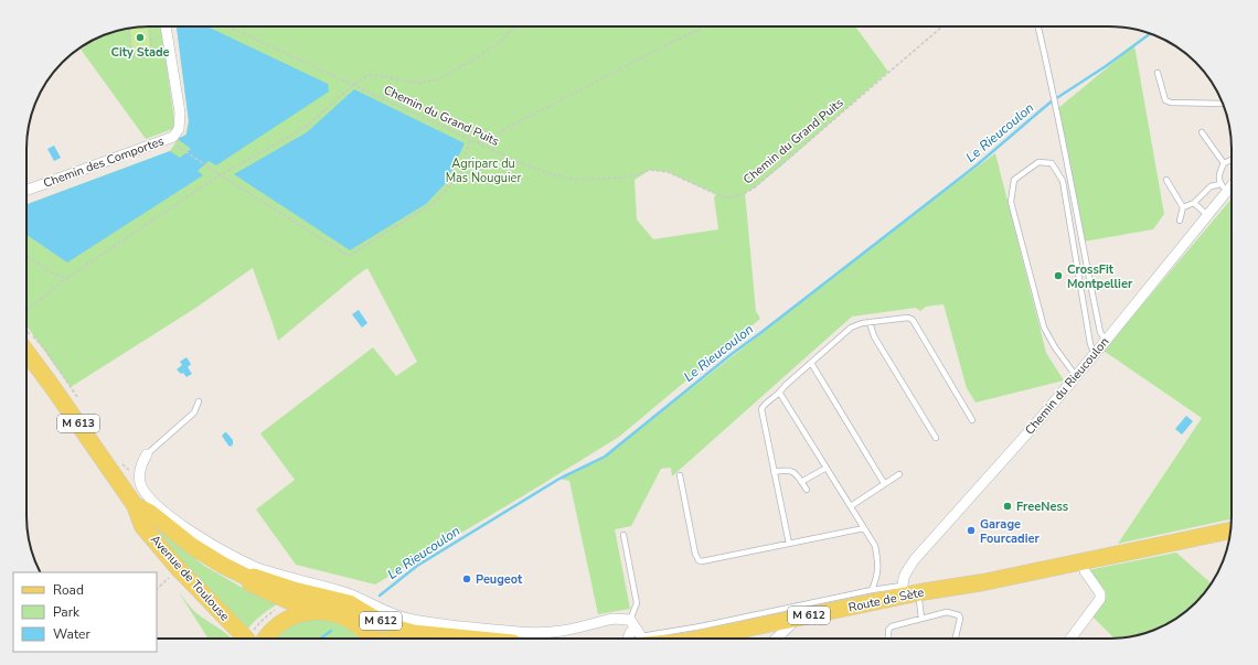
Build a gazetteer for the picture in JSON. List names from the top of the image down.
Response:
{
  "streets": {
    "main road": [
      "M 613",
      "Avenue de Toulouse",
      "Route de Sète",
      "M 612"
    ],
    "street": ["Chemin des Comportes", "Chemin du Rieucoulon"],
    "path": ["Chemin du Grand Puits"]
  },
  "crossings": [
    ["Chemin du Rieucoulon", "Route de Sète"],
    ["Avenue de Toulouse", "M 612"]
  ],
  "water": ["Le Rieucoulon"],
  "parks": ["Agriparc du Mas Nouguier"],
  "places": [
    "City Stade",
    "CrossFit Montpellier",
    "FreeNess",
    "Garage Fourcadier",
    "Peugeot"
  ],
  "legend": ["Road", "Park", "Water"]
}
